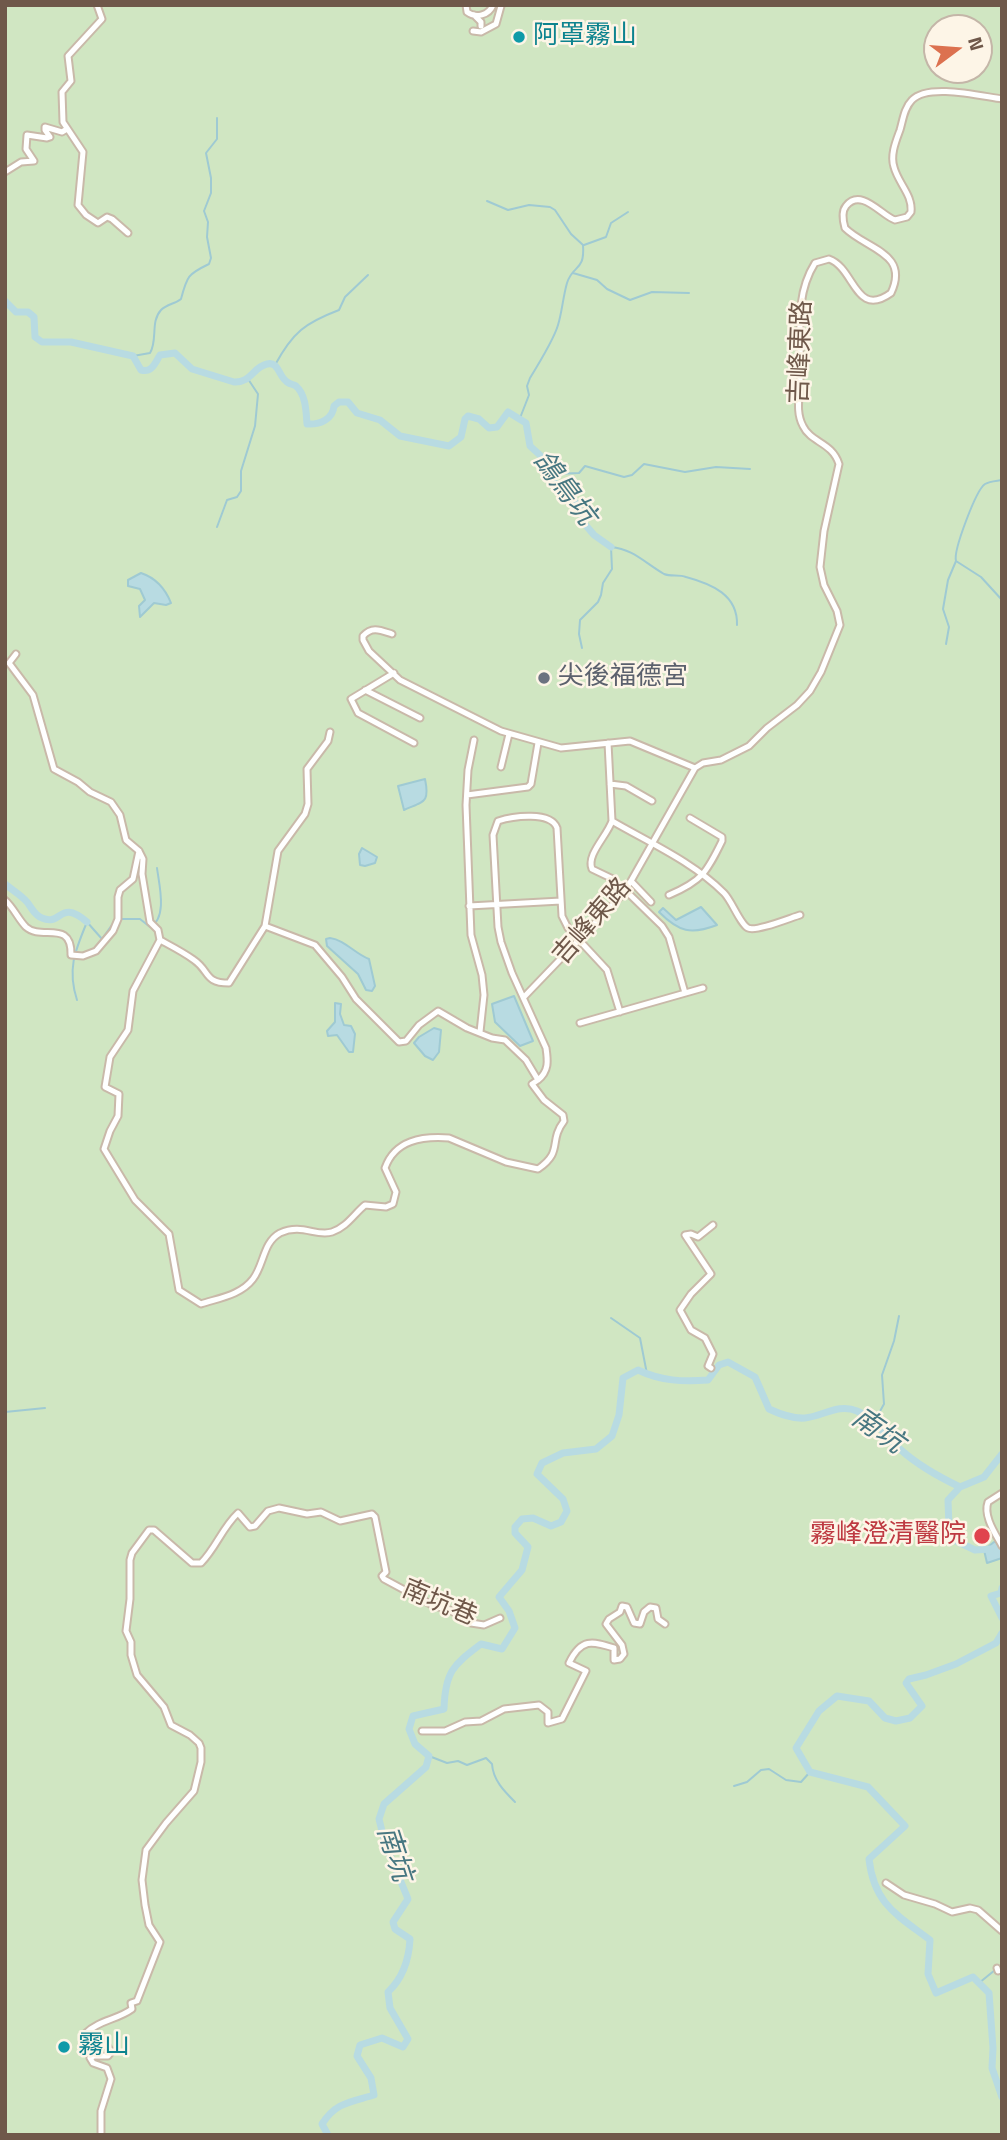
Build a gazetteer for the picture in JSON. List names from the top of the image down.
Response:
{
  "streets": {
    "street": ["吉峰東路", "南坑巷"]
  },
  "water": ["鴿鳥坑", "南坑"],
  "places": [
    "阿罩霧山",
    "尖後福德宮",
    "霧峰澄清醫院",
    "霧山"
  ],
  "north": "right"
}
